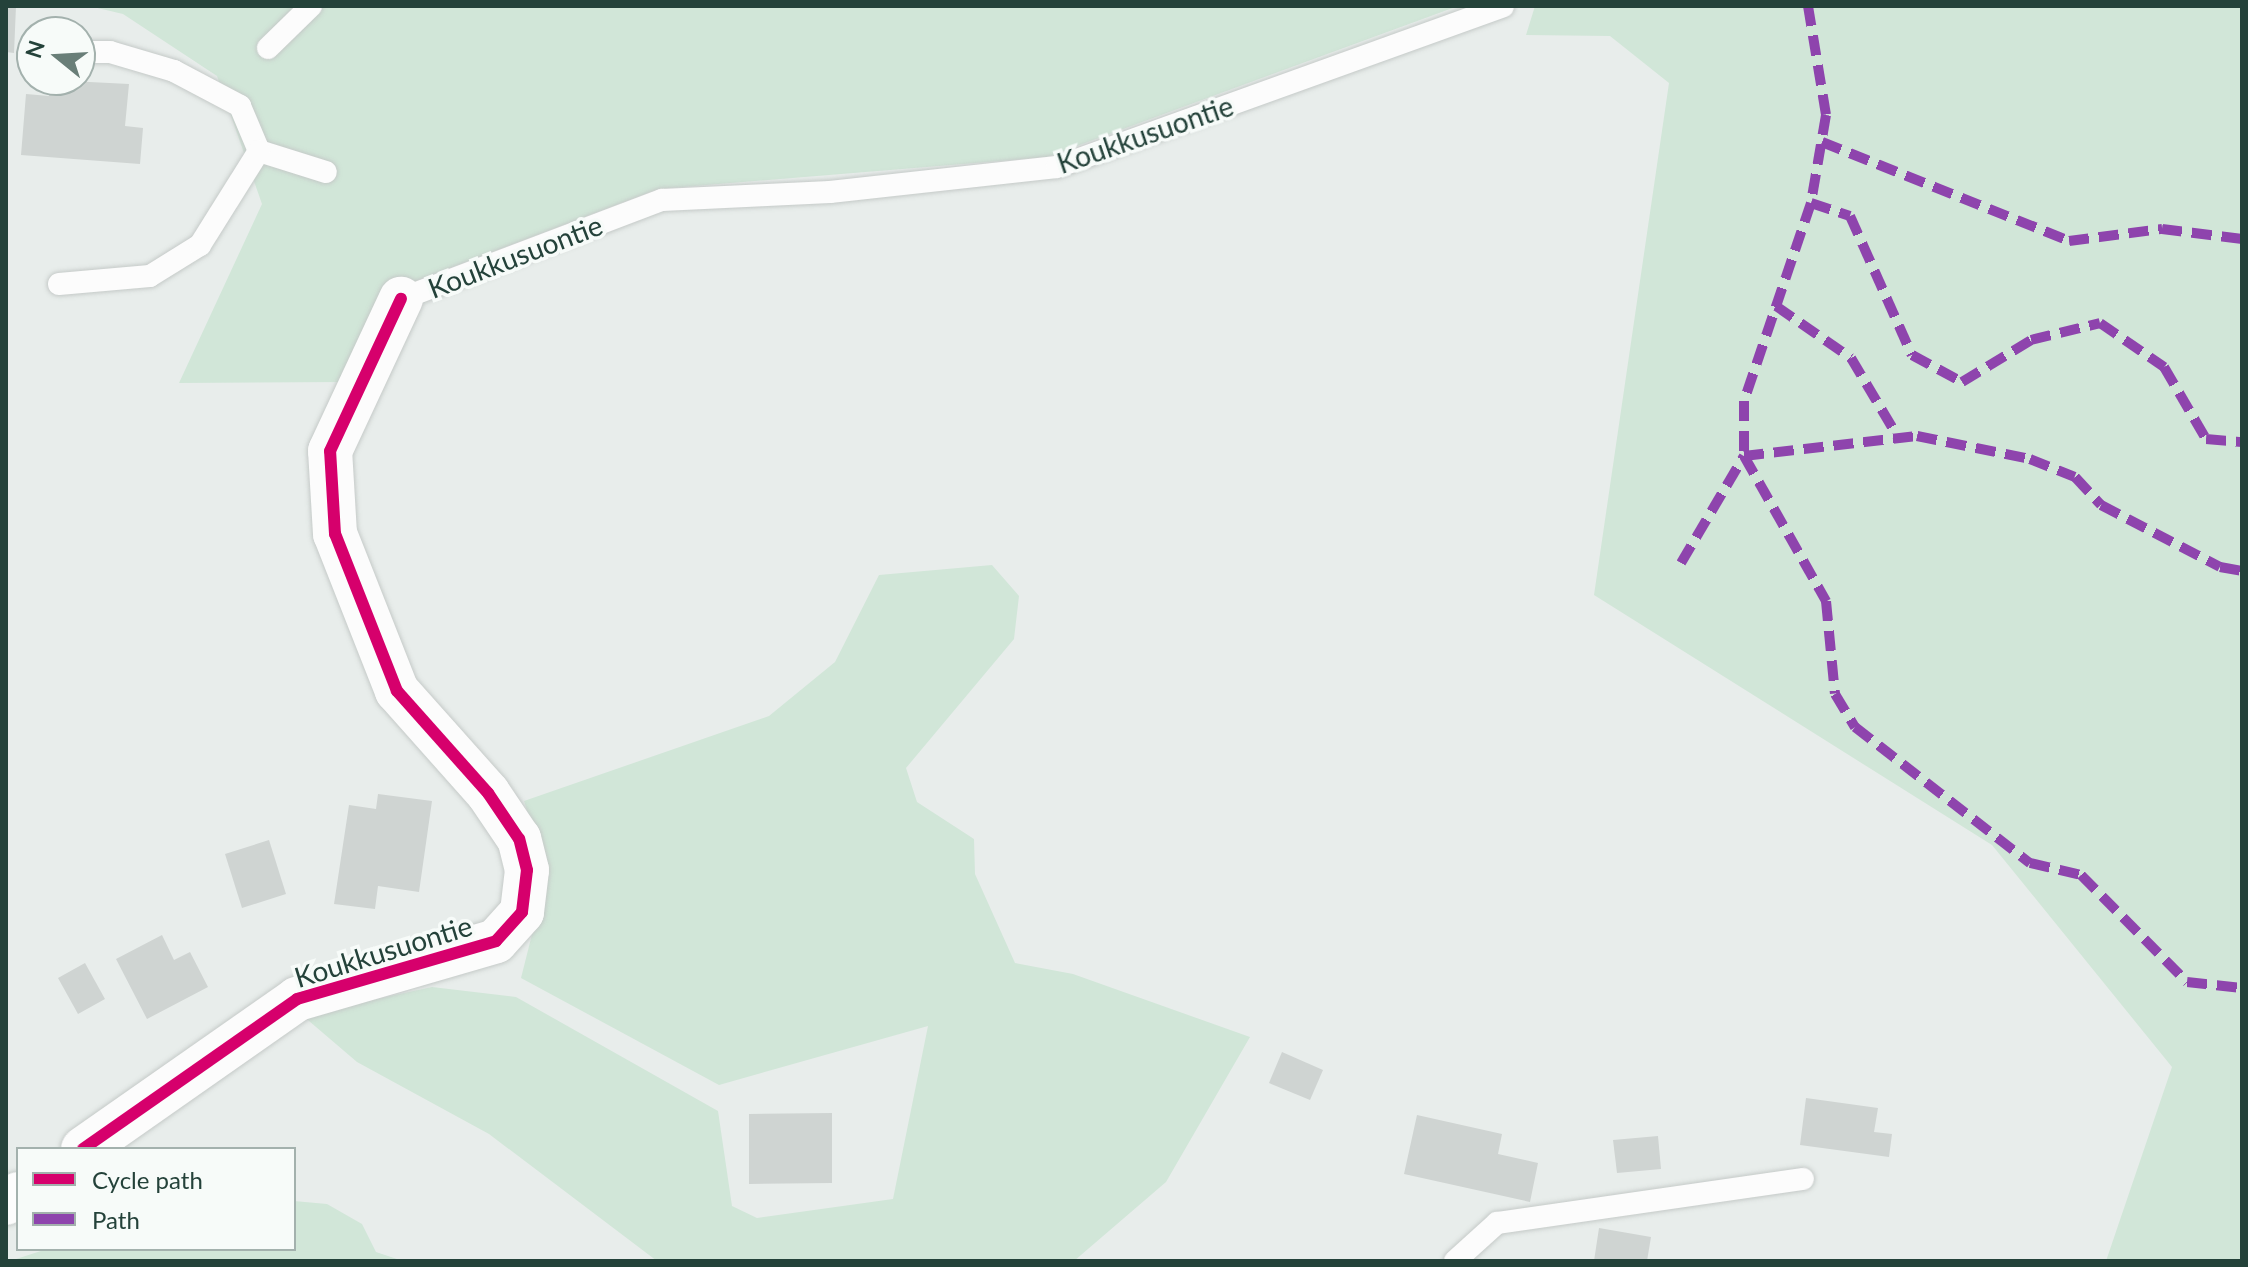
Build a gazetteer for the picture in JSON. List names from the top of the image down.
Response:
{
  "streets": {
    "street": ["Koukkusuontie"]
  },
  "legend": ["Cycle path", "Path"],
  "north": "left"
}
